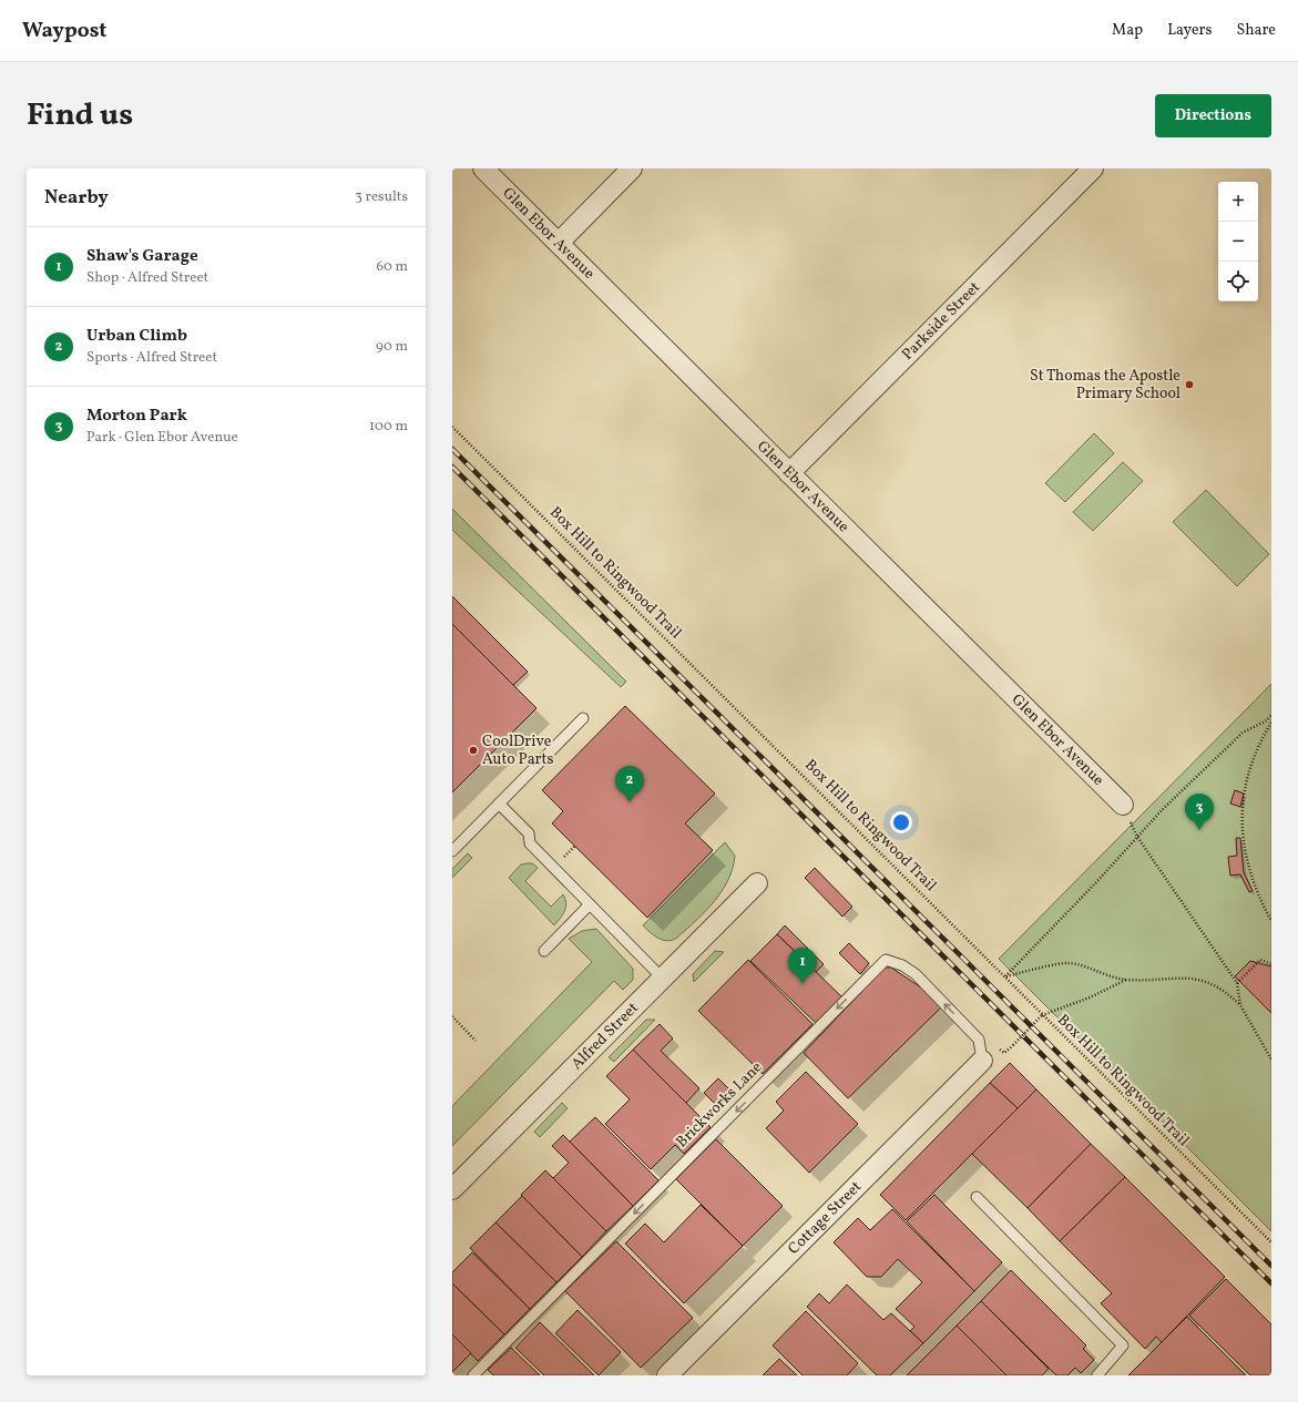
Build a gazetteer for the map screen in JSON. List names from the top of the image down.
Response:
{
  "streets": {
    "street": [
      "Glen Ebor Avenue",
      "Parkside Street",
      "Alfred Street",
      "Cottage Street"
    ],
    "lane": ["Brickworks Lane"],
    "path": ["Box Hill to Ringwood Trail"]
  },
  "crossings": [
    ["Glen Ebor Avenue", "Parkside Street"],
    ["Brickworks Lane", "Cottage Street"]
  ],
  "one_way": ["Brickworks Lane"],
  "places": ["St Thomas the Apostle Primary School", "CoolDrive Auto Parts"],
  "page": {
    "header": "Waypost",
    "nav": ["Map", "Layers", "Share"],
    "title": "Find us",
    "buttons": "Directions",
    "heading": ["Nearby", "3 results"],
    "map_buttons": ["+", "−"],
    "list": [
      {
        "mark": "1",
        "name": "Shaw's Garage",
        "note": "Shop · Alfred Street",
        "value": "60 m"
      },
      {
        "mark": "2",
        "name": "Urban Climb",
        "note": "Sports · Alfred Street",
        "value": "90 m"
      },
      {
        "mark": "3",
        "name": "Morton Park",
        "note": "Park · Glen Ebor Avenue",
        "value": "100 m"
      }
    ],
    "pins": ["2", "3", "1"]
  }
}
